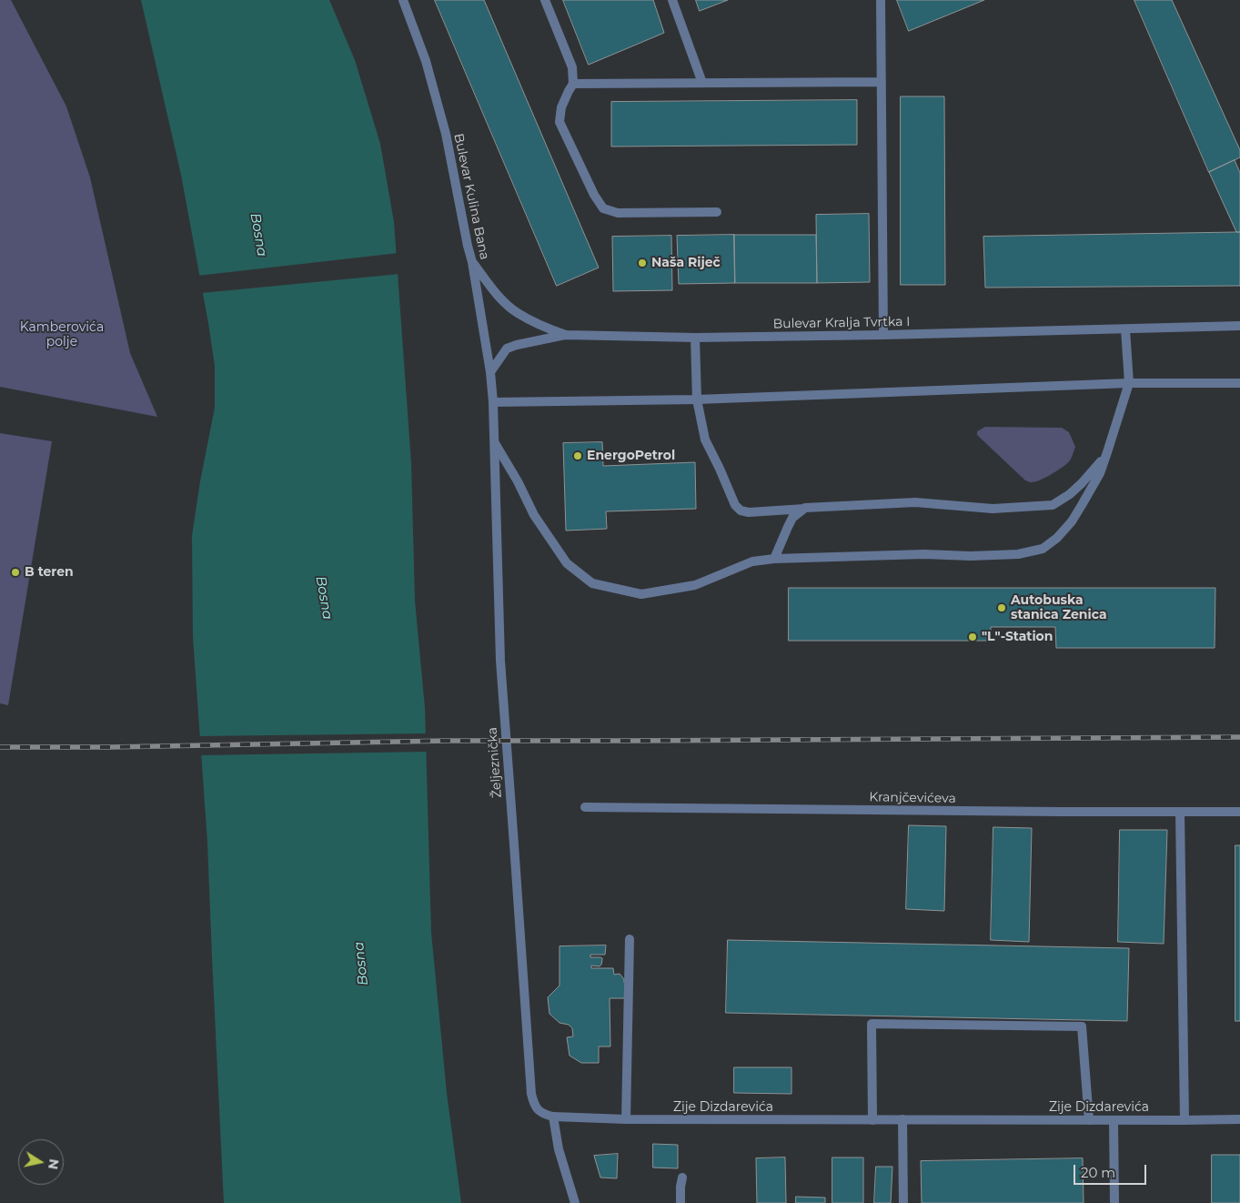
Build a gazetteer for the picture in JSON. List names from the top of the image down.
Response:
{
  "streets": {
    "street": [
      "Bulevar Kulina Bana",
      "Bulevar Kralja Tvrtka I",
      "Željeznička",
      "Kranjčevićeva",
      "Zije Dizdarevića"
    ]
  },
  "crossings": [
    ["Bulevar Kulina Bana", "Bulevar Kralja Tvrtka I"],
    ["Bulevar Kulina Bana", "Željeznička"],
    ["Željeznička", "Zije Dizdarevića"]
  ],
  "water": ["Bosna"],
  "parks": ["Kamberovića polje"],
  "places": [
    "Naša Riječ",
    "EnergoPetrol",
    "B teren",
    "Autobuska stanica Zenica",
    "\"L\"-Station"
  ],
  "scale_bar": "20 m",
  "north": "right"
}
